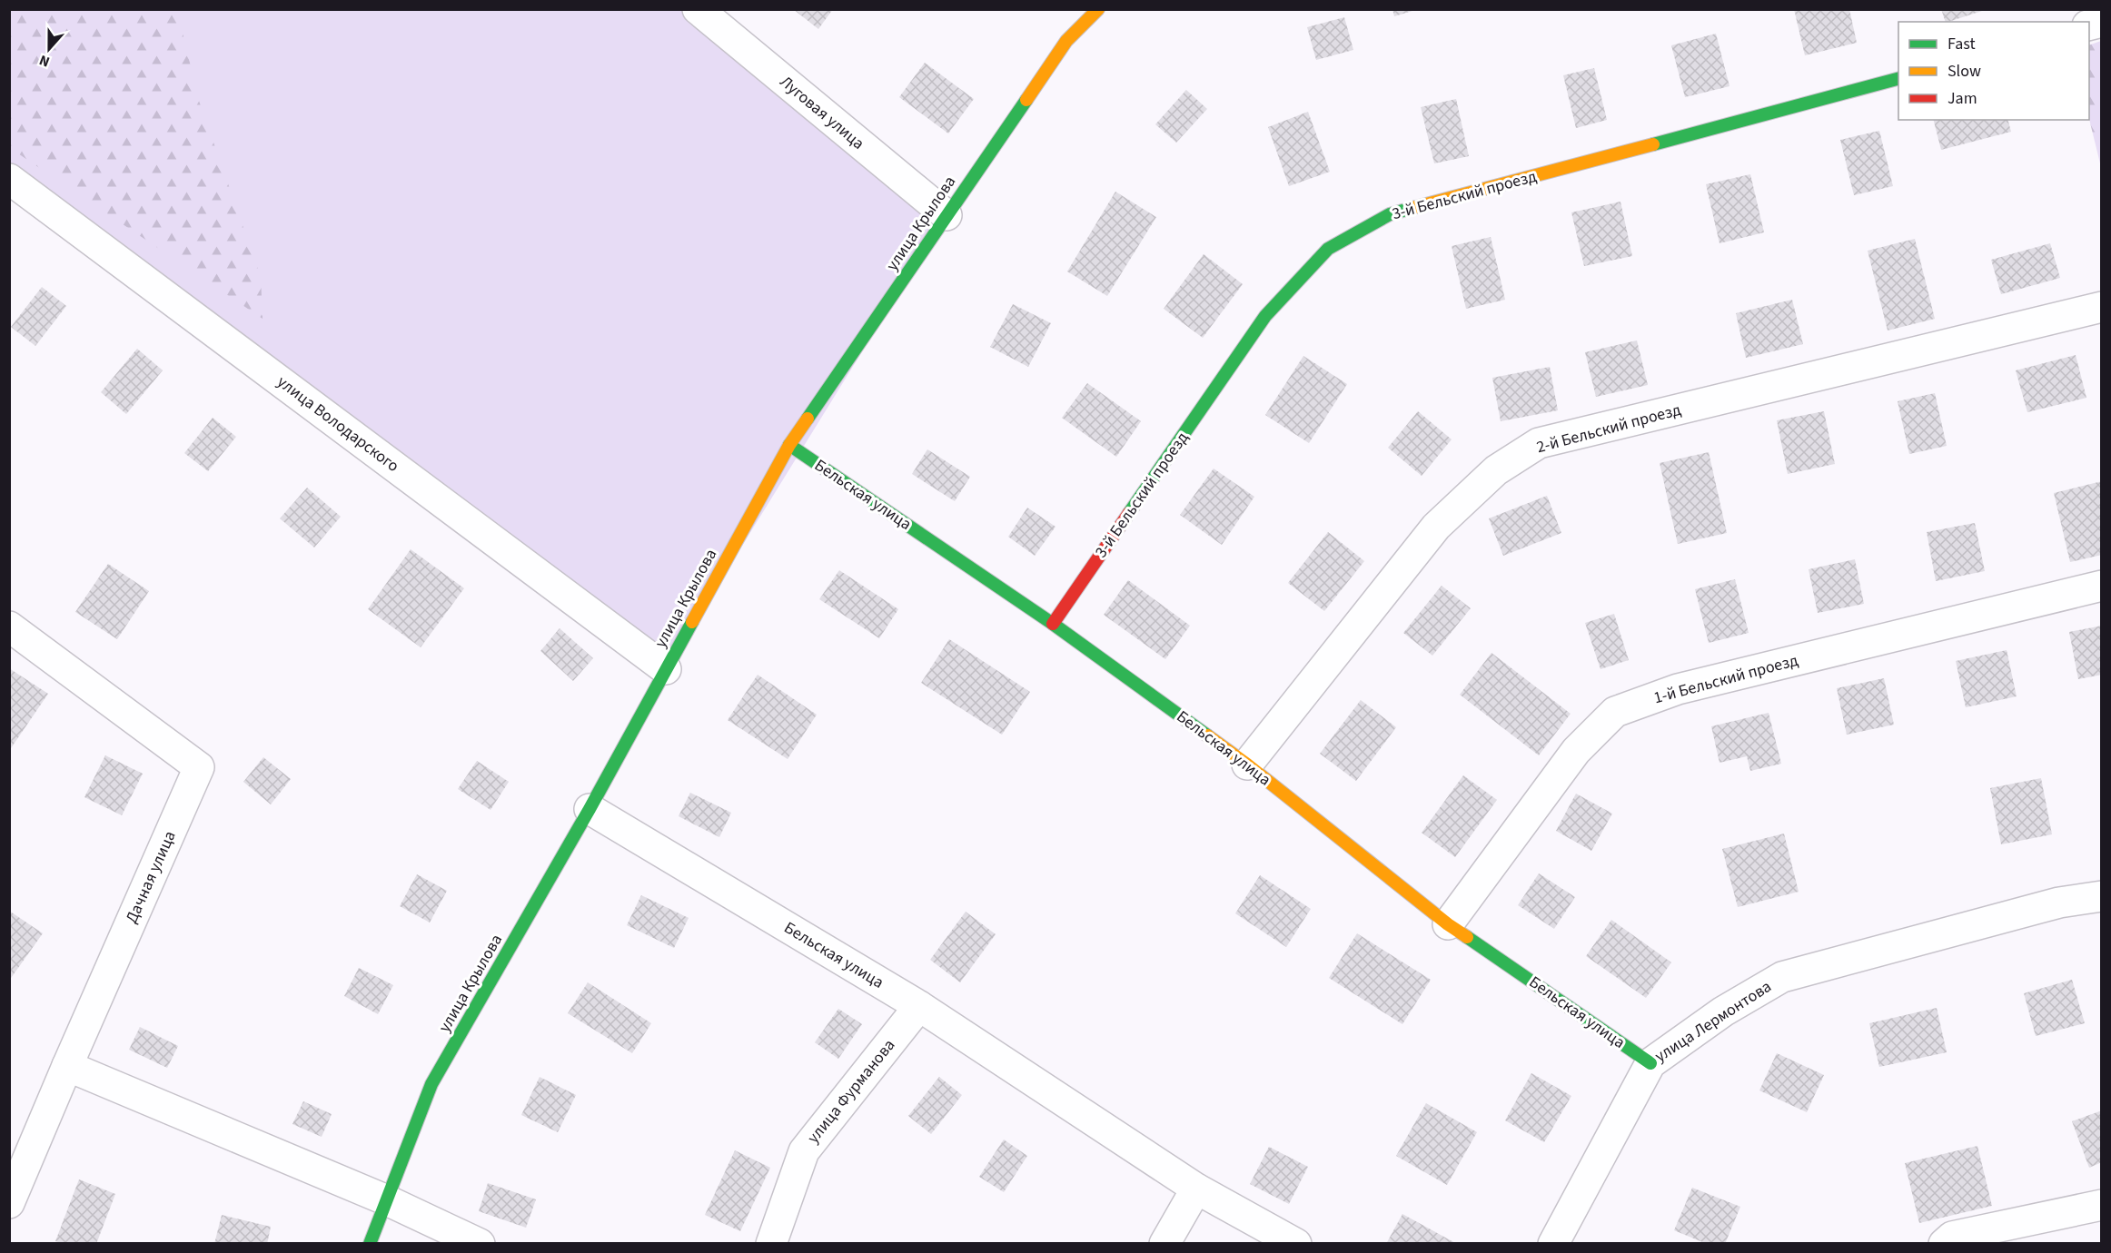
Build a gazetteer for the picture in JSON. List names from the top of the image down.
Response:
{
  "streets": {
    "street": [
      "Луговая улица",
      "3-й Бельский проезд",
      "улица Крылова",
      "улица Володарского",
      "2-й Бельский проезд",
      "Бельская улица",
      "1-й Бельский проезд",
      "Дачная улица",
      "улица Лермонтова",
      "улица Фурманова"
    ]
  },
  "crossings": [
    ["Луговая улица", "улица Крылова"],
    ["3-й Бельский проезд", "Бельская улица"],
    ["улица Крылова", "улица Володарского"],
    ["улица Крылова", "Бельская улица"],
    ["2-й Бельский проезд", "Бельская улица"],
    ["Бельская улица", "1-й Бельский проезд"],
    ["Бельская улица", "улица Лермонтова"],
    ["Бельская улица", "улица Фурманова"]
  ],
  "legend": ["Fast", "Slow", "Jam"],
  "north": "bottom"
}
